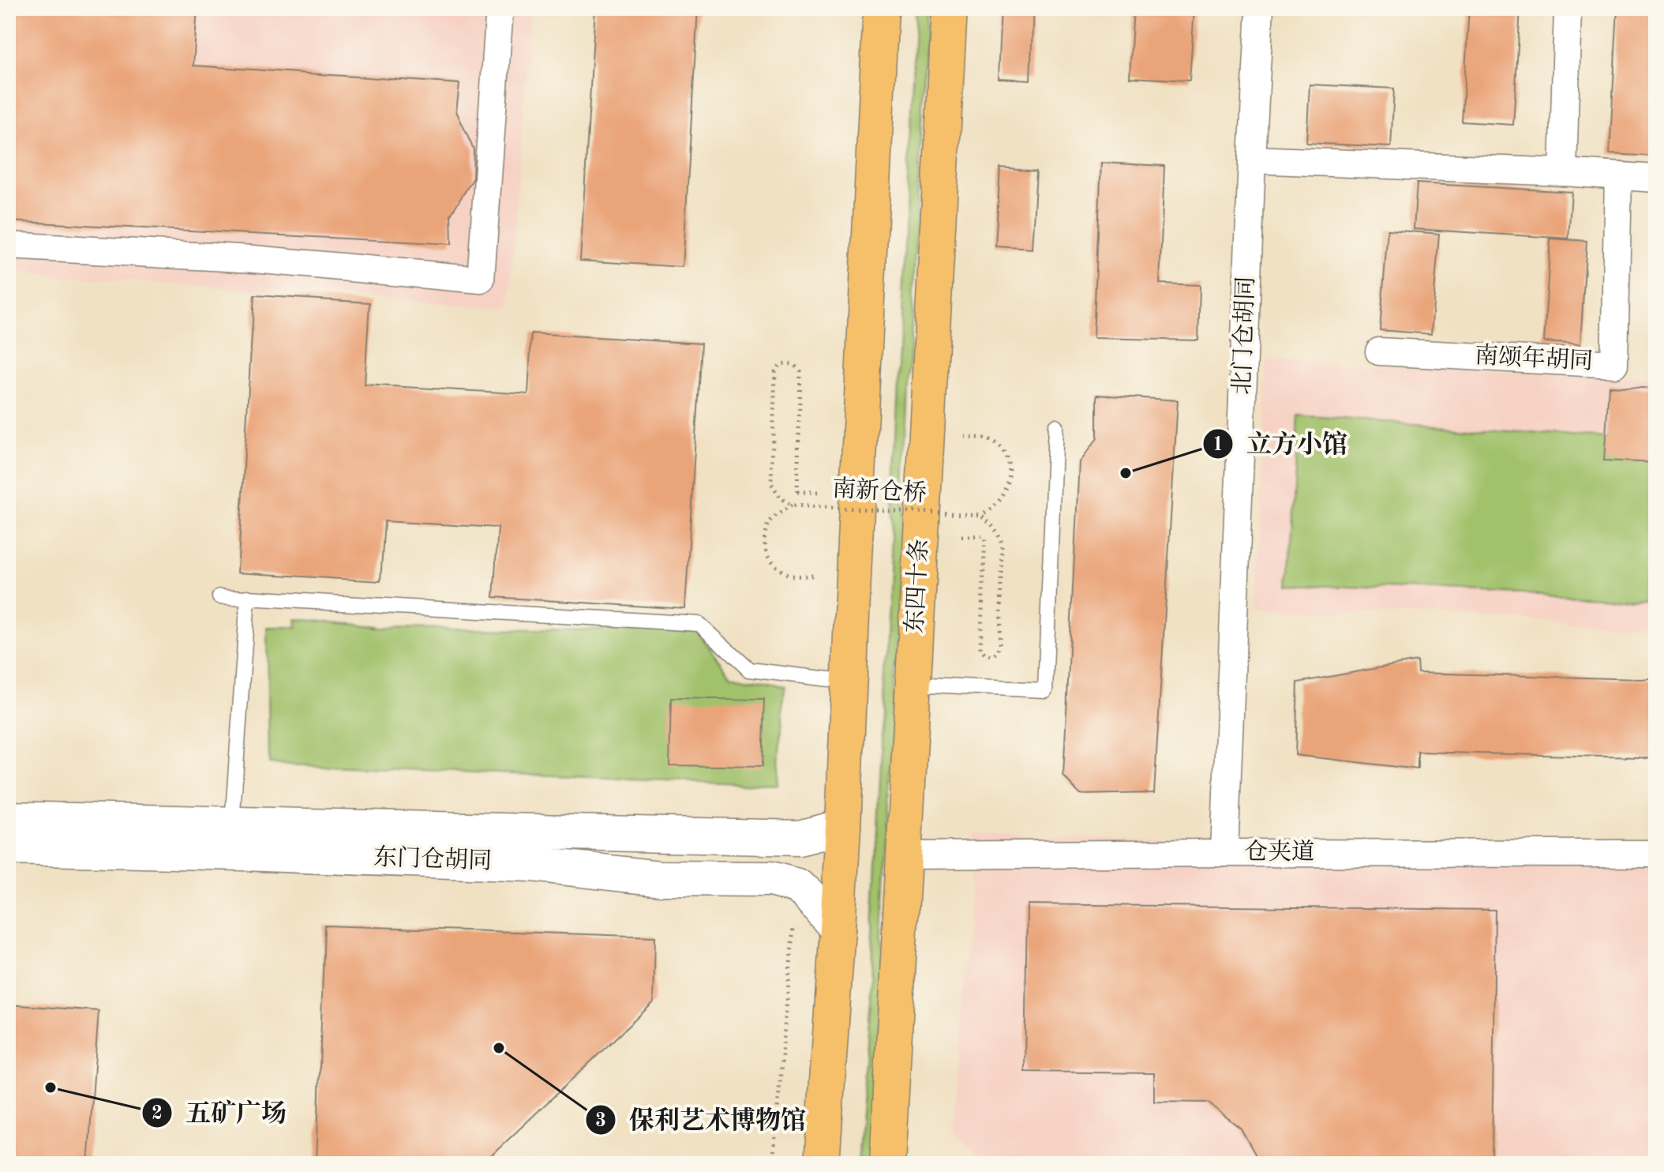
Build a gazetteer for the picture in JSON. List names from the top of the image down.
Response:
{
  "streets": {
    "main road": ["东四十条"],
    "street": [
      "北门仓胡同",
      "南颂年胡同",
      "仓夹道",
      "东门仓胡同"
    ],
    "path": ["南新仓桥"]
  },
  "crossings": [
    ["北门仓胡同", "仓夹道"],
    ["东四十条", "仓夹道"]
  ],
  "places": ["立方小馆", "保利艺术博物馆", "五矿广场"]
}
